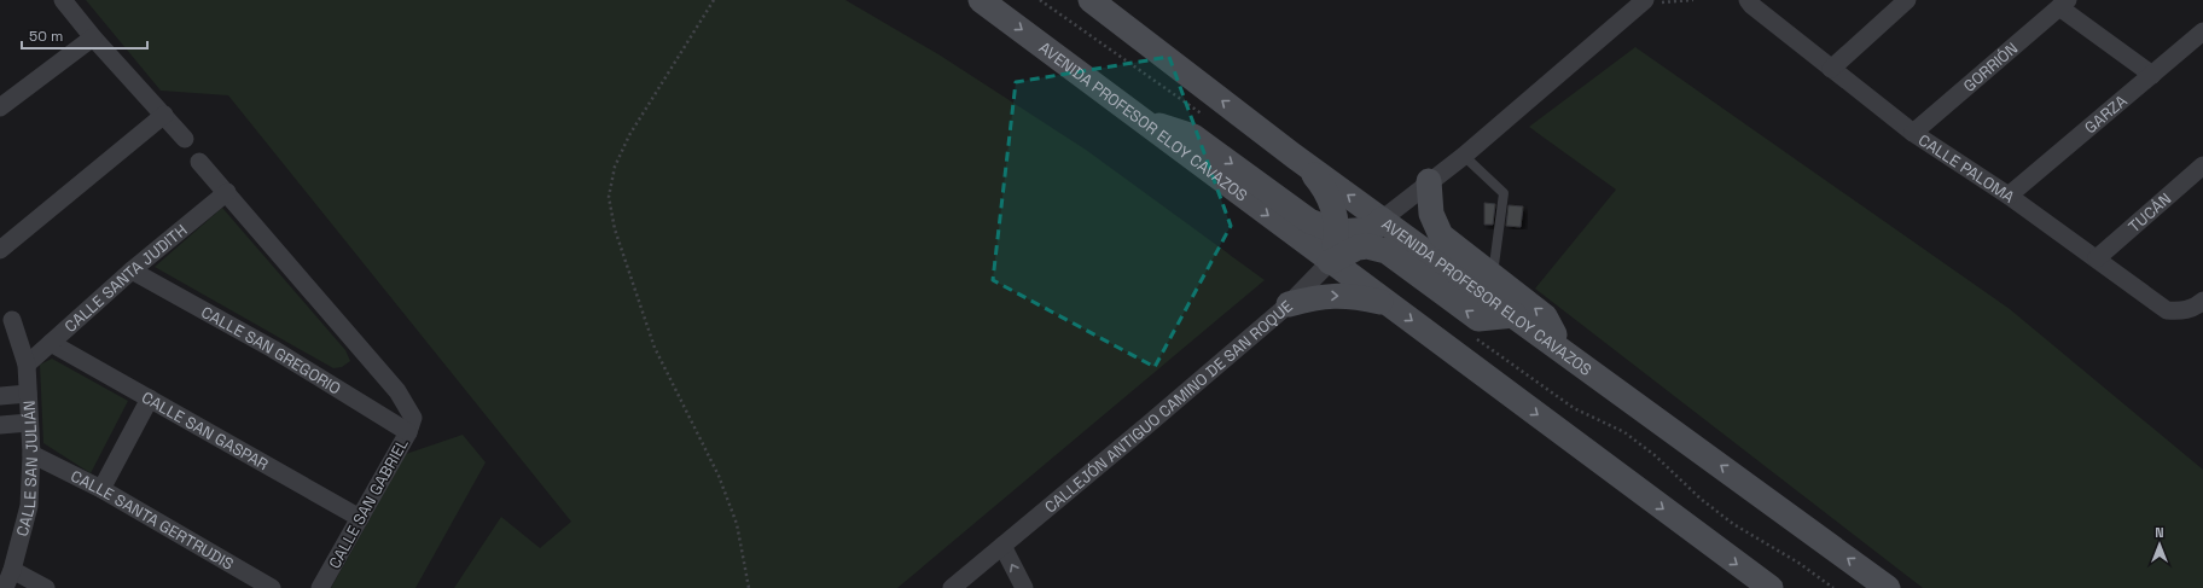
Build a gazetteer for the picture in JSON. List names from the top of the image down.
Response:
{
  "streets": {
    "main road": ["AVENIDA PROFESOR ELOY CAVAZOS"],
    "street": [
      "GORRIÓN",
      "GARZA",
      "CALLE PALOMA",
      "TUCÁN",
      "CALLE SANTA JUDITH",
      "CALLE SAN GREGORIO",
      "CALLEJÓN ANTIGUO CAMINO DE SAN ROQUE",
      "CALLE SAN GASPAR",
      "CALLE SAN JULIÁN",
      "CALLE SAN GABRIEL",
      "CALLE SANTA GERTRUDIS"
    ]
  },
  "crossings": [
    ["GORRIÓN", "CALLE PALOMA"],
    ["GARZA", "CALLE PALOMA"],
    ["AVENIDA PROFESOR ELOY CAVAZOS", "CALLEJÓN ANTIGUO CAMINO DE SAN ROQUE"],
    ["CALLE PALOMA", "TUCÁN"],
    ["CALLE SANTA JUDITH", "CALLE SAN GREGORIO"],
    ["CALLE SANTA JUDITH", "CALLE SAN GASPAR"],
    ["CALLE SANTA JUDITH", "CALLE SAN JULIÁN"],
    ["CALLE SAN GREGORIO", "CALLE SAN GABRIEL"],
    ["CALLE SAN GASPAR", "CALLE SAN GABRIEL"],
    ["CALLE SAN JULIÁN", "CALLE SANTA GERTRUDIS"]
  ],
  "scale_bar": "50 m",
  "north": "top"
}
